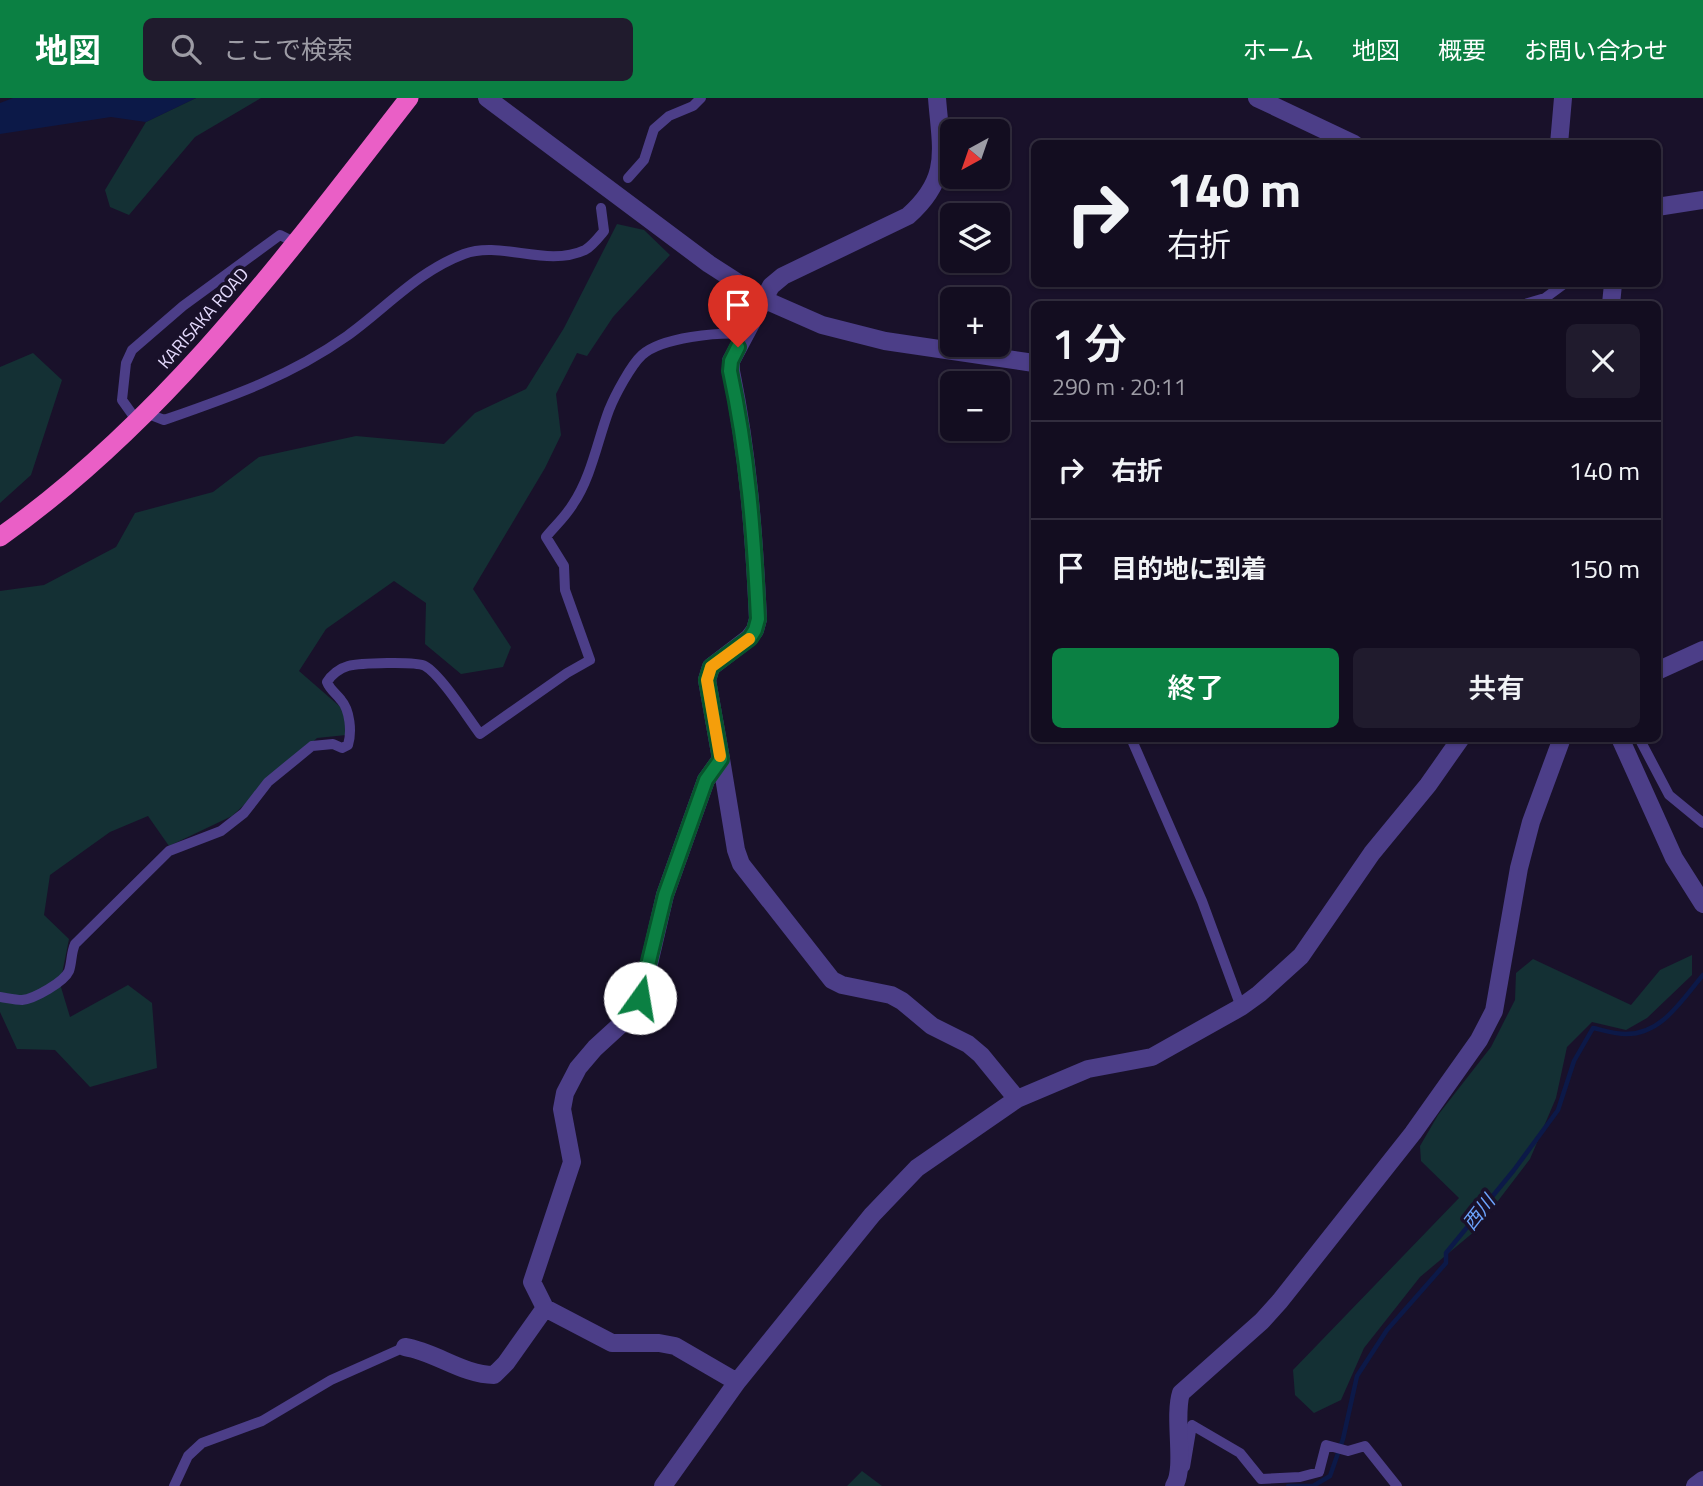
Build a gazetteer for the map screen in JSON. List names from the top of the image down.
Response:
{
  "streets": {
    "highway": ["KARISAKA ROAD"]
  },
  "water": ["西川"],
  "north": "bottom left",
  "page": {
    "header": "地図",
    "search": "ここで検索",
    "nav": [
      "ホーム",
      "地図",
      "概要",
      "お問い合わせ"
    ],
    "map_buttons": ["+", "−"],
    "turn": ["140 m", "右折"],
    "heading": ["1 分", "290 m · 20:11"],
    "list": [
      {
        "name": "右折",
        "value": "140 m"
      },
      {
        "name": "目的地に到着",
        "value": "150 m"
      }
    ],
    "buttons": ["終了", "共有"]
  }
}
